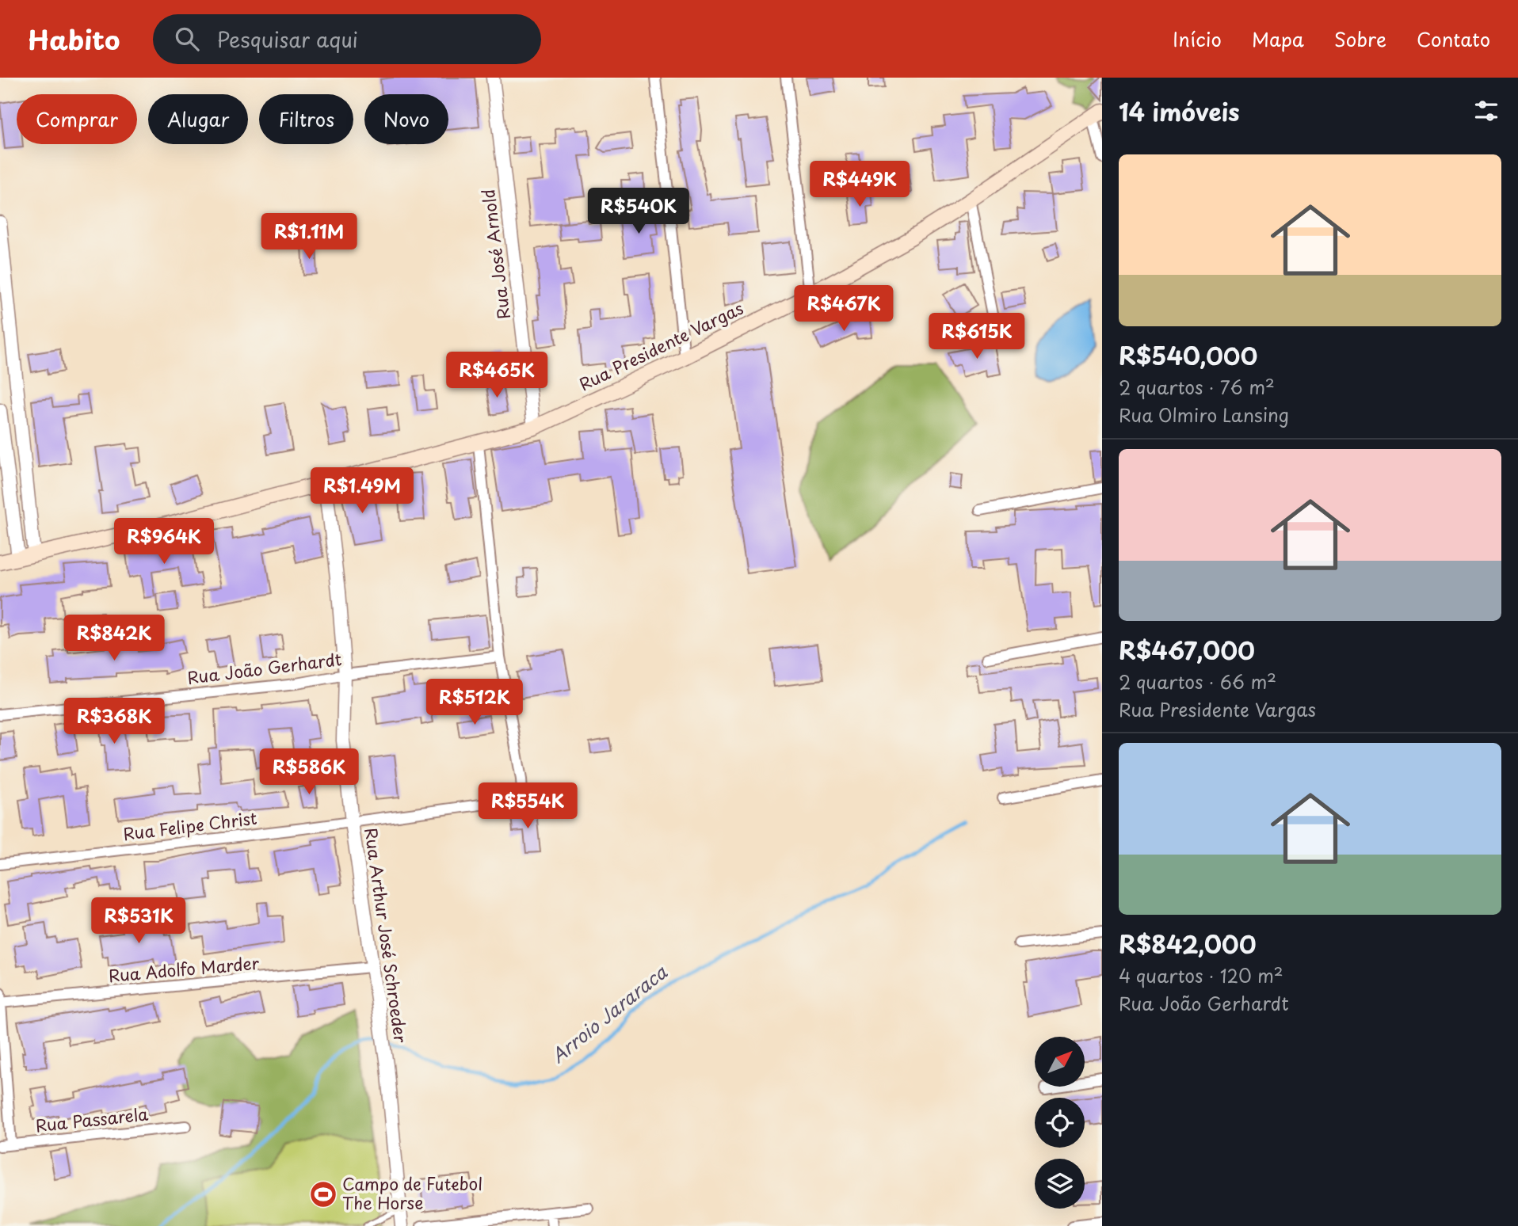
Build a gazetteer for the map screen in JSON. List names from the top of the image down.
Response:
{
  "streets": {
    "main road": ["Rua Presidente Vargas"],
    "street": [
      "Rua José Arnold",
      "Rua João Gerhardt",
      "Rua Felipe Christ",
      "Rua Arthur José Schroeder",
      "Rua Adolfo Marder",
      "Rua Passarela"
    ]
  },
  "crossings": [
    ["Rua José Arnold", "Rua Presidente Vargas"],
    ["Rua Presidente Vargas", "Rua Arthur José Schroeder"],
    ["Rua João Gerhardt", "Rua Felipe Christ"],
    ["Rua João Gerhardt", "Rua Arthur José Schroeder"],
    ["Rua Felipe Christ", "Rua Arthur José Schroeder"],
    ["Rua Arthur José Schroeder", "Rua Adolfo Marder"]
  ],
  "water": ["Arroio Jararaca"],
  "places": {
    "sports": ["Campo de Futebol The Horse"]
  },
  "north": "top right",
  "page": {
    "header": "Habito",
    "search": "Pesquisar aqui",
    "nav": [
      "Início",
      "Mapa",
      "Sobre",
      "Contato"
    ],
    "heading": "14 imóveis",
    "chip": [
      "Comprar",
      "Alugar",
      "Filtros",
      "Novo"
    ],
    "list": [
      {
        "name": "R$540,000",
        "note": "2 quartos · 76 m² · Rua Olmiro Lansing"
      },
      {
        "name": "R$467,000",
        "note": "2 quartos · 66 m² · Rua Presidente Vargas"
      },
      {
        "name": "R$842,000",
        "note": "4 quartos · 120 m² · Rua João Gerhardt"
      }
    ],
    "price": [
      "R$449K",
      "R$540K",
      "R$1.11M",
      "R$467K",
      "R$615K",
      "R$465K",
      "R$1.49M",
      "R$964K",
      "R$842K",
      "R$512K",
      "R$368K",
      "R$586K",
      "R$554K",
      "R$531K"
    ]
  }
}
